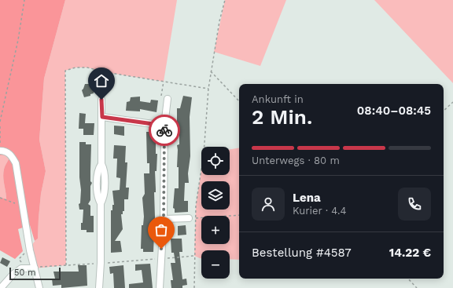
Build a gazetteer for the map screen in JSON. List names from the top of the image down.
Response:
{
  "scale_bar": "50 m",
  "page": {
    "heading": ["2 Min.", "Ankunft in", "08:40–08:45"],
    "panel": [
      "Lena",
      "Kurier · 4.4",
      "Bestellung #4587",
      "14.22 €"
    ],
    "bar": "Unterwegs · 80 m",
    "map_buttons": ["+", "−"],
    "scale": "50 m"
  }
}
